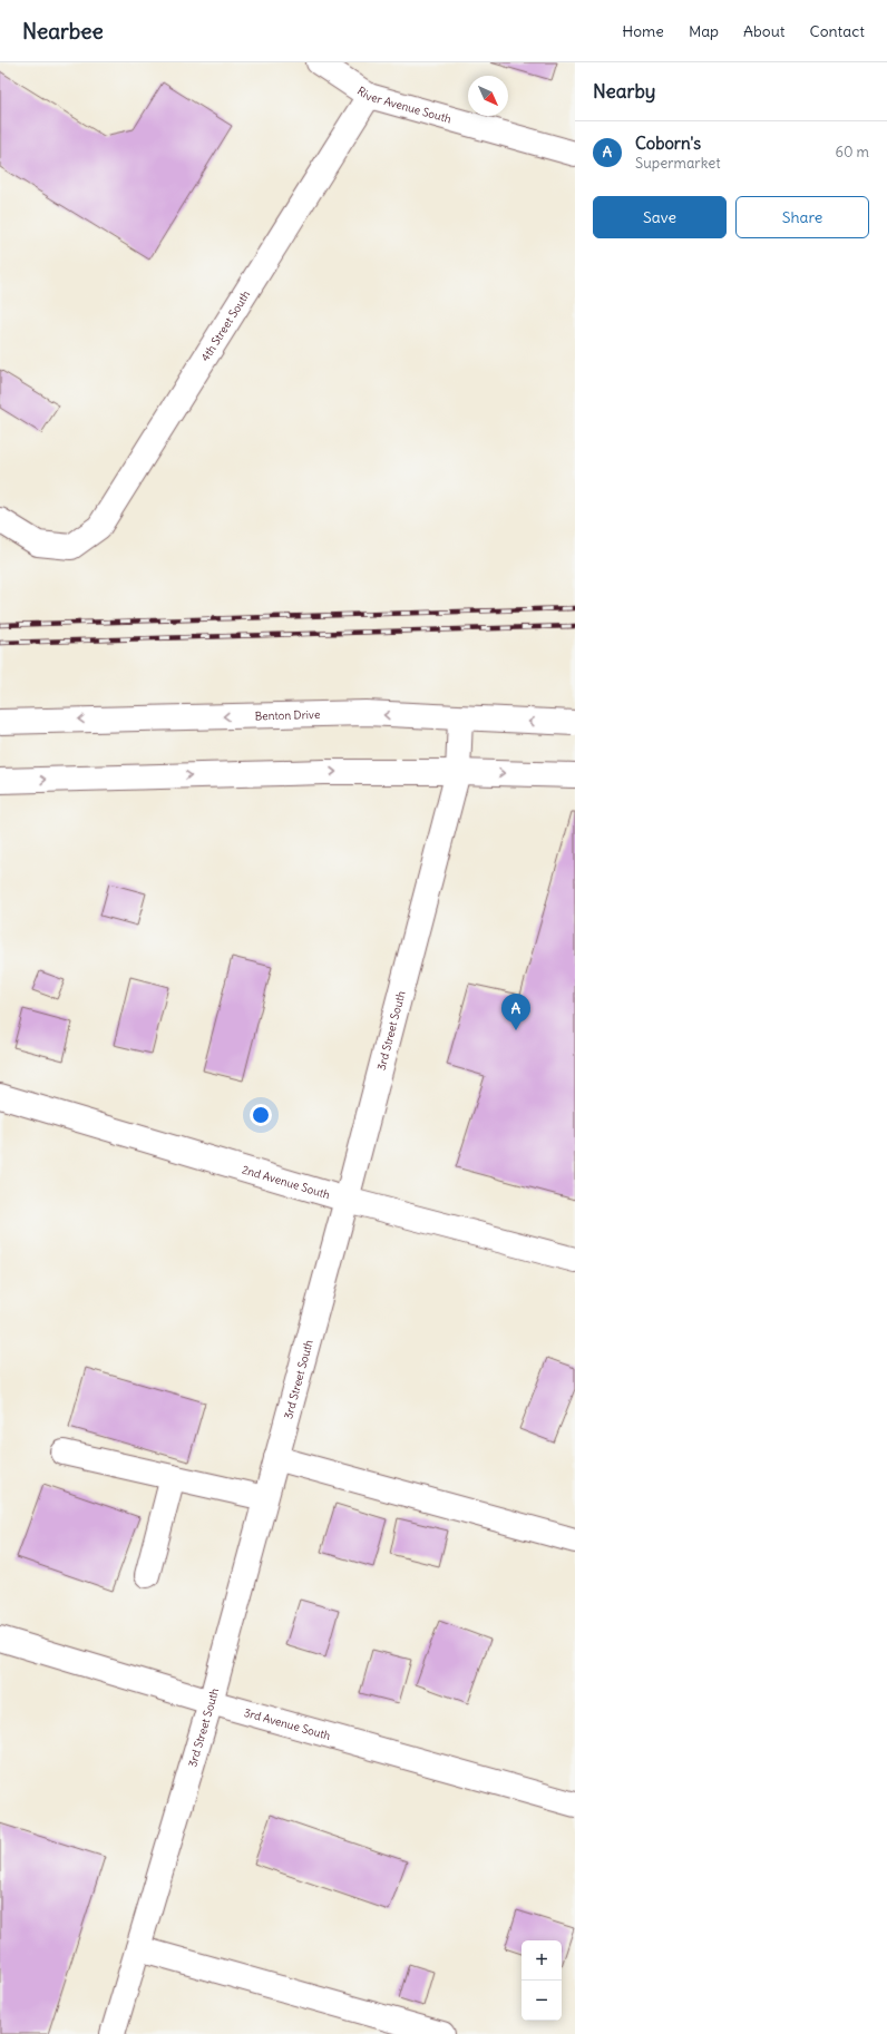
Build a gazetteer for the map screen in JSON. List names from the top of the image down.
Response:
{
  "streets": {
    "street": [
      "River Avenue South",
      "4th Street South",
      "Benton Drive",
      "3rd Street South",
      "2nd Avenue South",
      "3rd Avenue South"
    ]
  },
  "crossings": [
    ["River Avenue South", "4th Street South"],
    ["Benton Drive", "3rd Street South"],
    ["3rd Street South", "2nd Avenue South"],
    ["3rd Street South", "3rd Avenue South"]
  ],
  "north": "bottom right",
  "page": {
    "header": "Nearbee",
    "nav": [
      "Home",
      "Map",
      "About",
      "Contact"
    ],
    "heading": "Nearby",
    "list": [
      {
        "mark": "A",
        "name": "Coborn's",
        "note": "Supermarket",
        "value": "60 m"
      }
    ],
    "buttons": ["Save", "Share"],
    "pins": "A",
    "map_buttons": ["+", "−"]
  }
}
